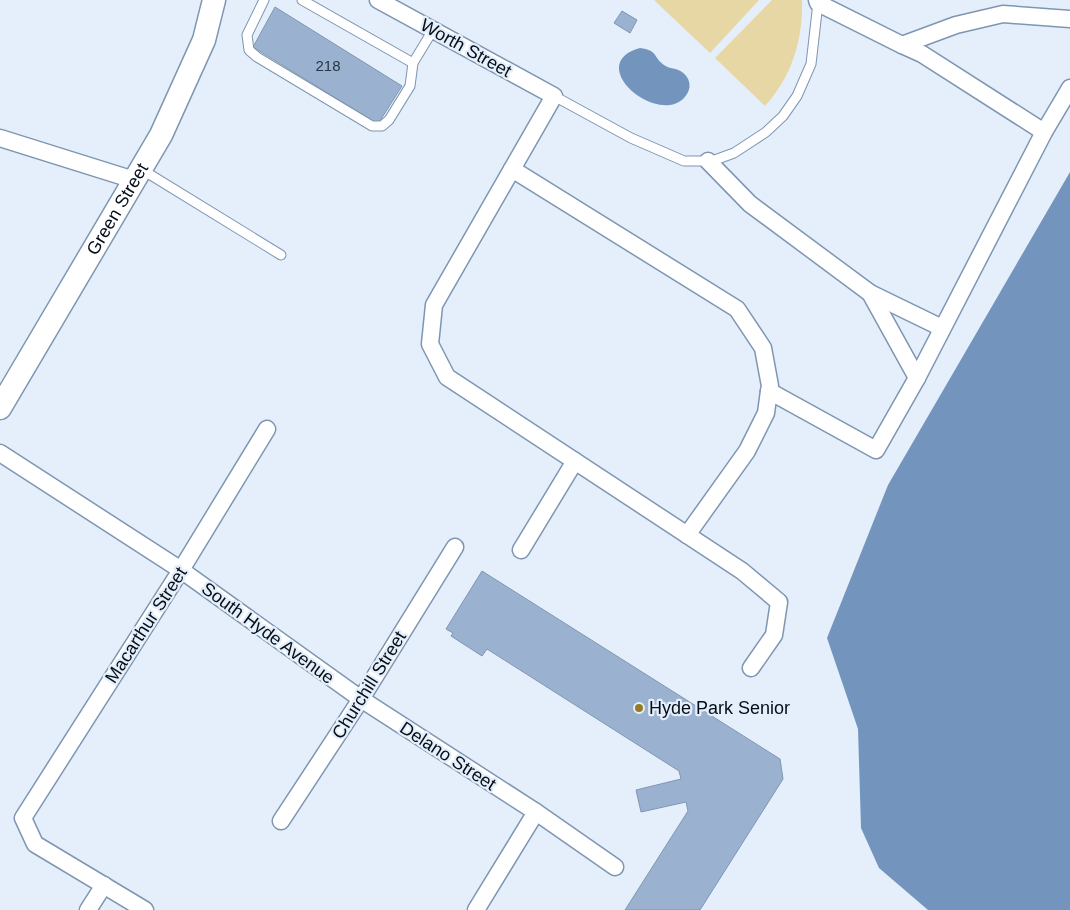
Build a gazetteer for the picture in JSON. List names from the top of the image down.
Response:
{
  "streets": {
    "street": [
      "Worth Street",
      "Green Street",
      "Macarthur Street",
      "South Hyde Avenue",
      "Churchill Street",
      "Delano Street"
    ]
  },
  "crossings": [
    ["Macarthur Street", "South Hyde Avenue"],
    ["South Hyde Avenue", "Churchill Street"],
    ["South Hyde Avenue", "Delano Street"],
    ["Churchill Street", "Delano Street"]
  ],
  "places": ["Hyde Park Senior"],
  "house_numbers": ["218"]
}
